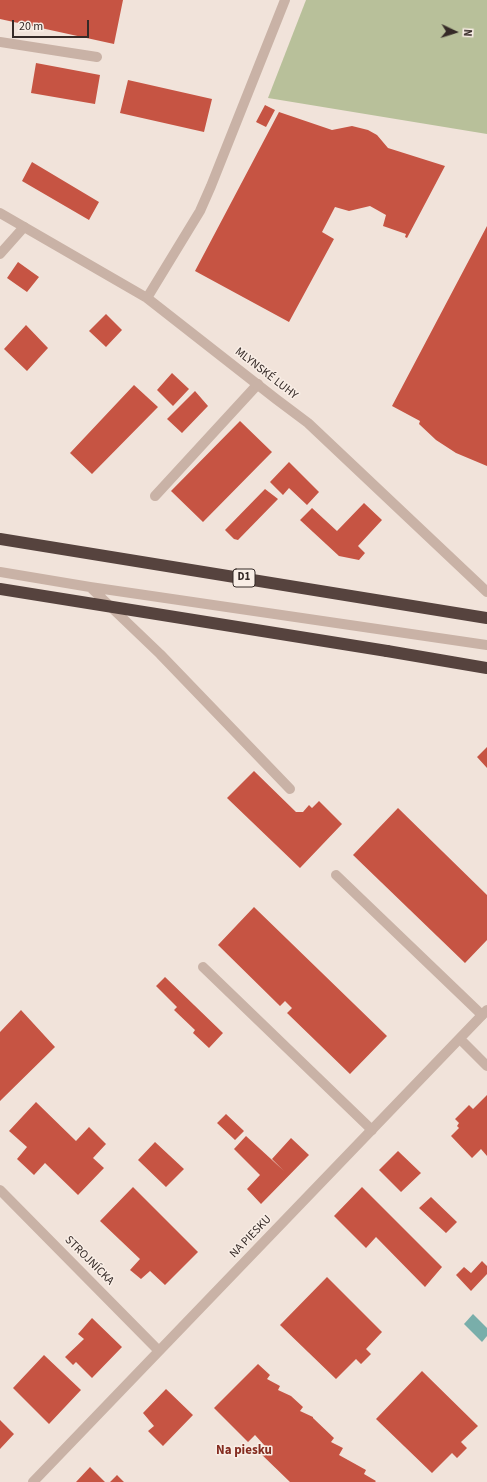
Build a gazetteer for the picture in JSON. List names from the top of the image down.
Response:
{
  "streets": {
    "highway": ["D1"],
    "street": ["MLYNSKÉ LUHY", "NA PIESKU", "STROJNÍCKA"]
  },
  "crossings": [
    ["NA PIESKU", "STROJNÍCKA"]
  ],
  "districts": ["Na piesku"],
  "scale_bar": "20 m",
  "north": "right"
}
